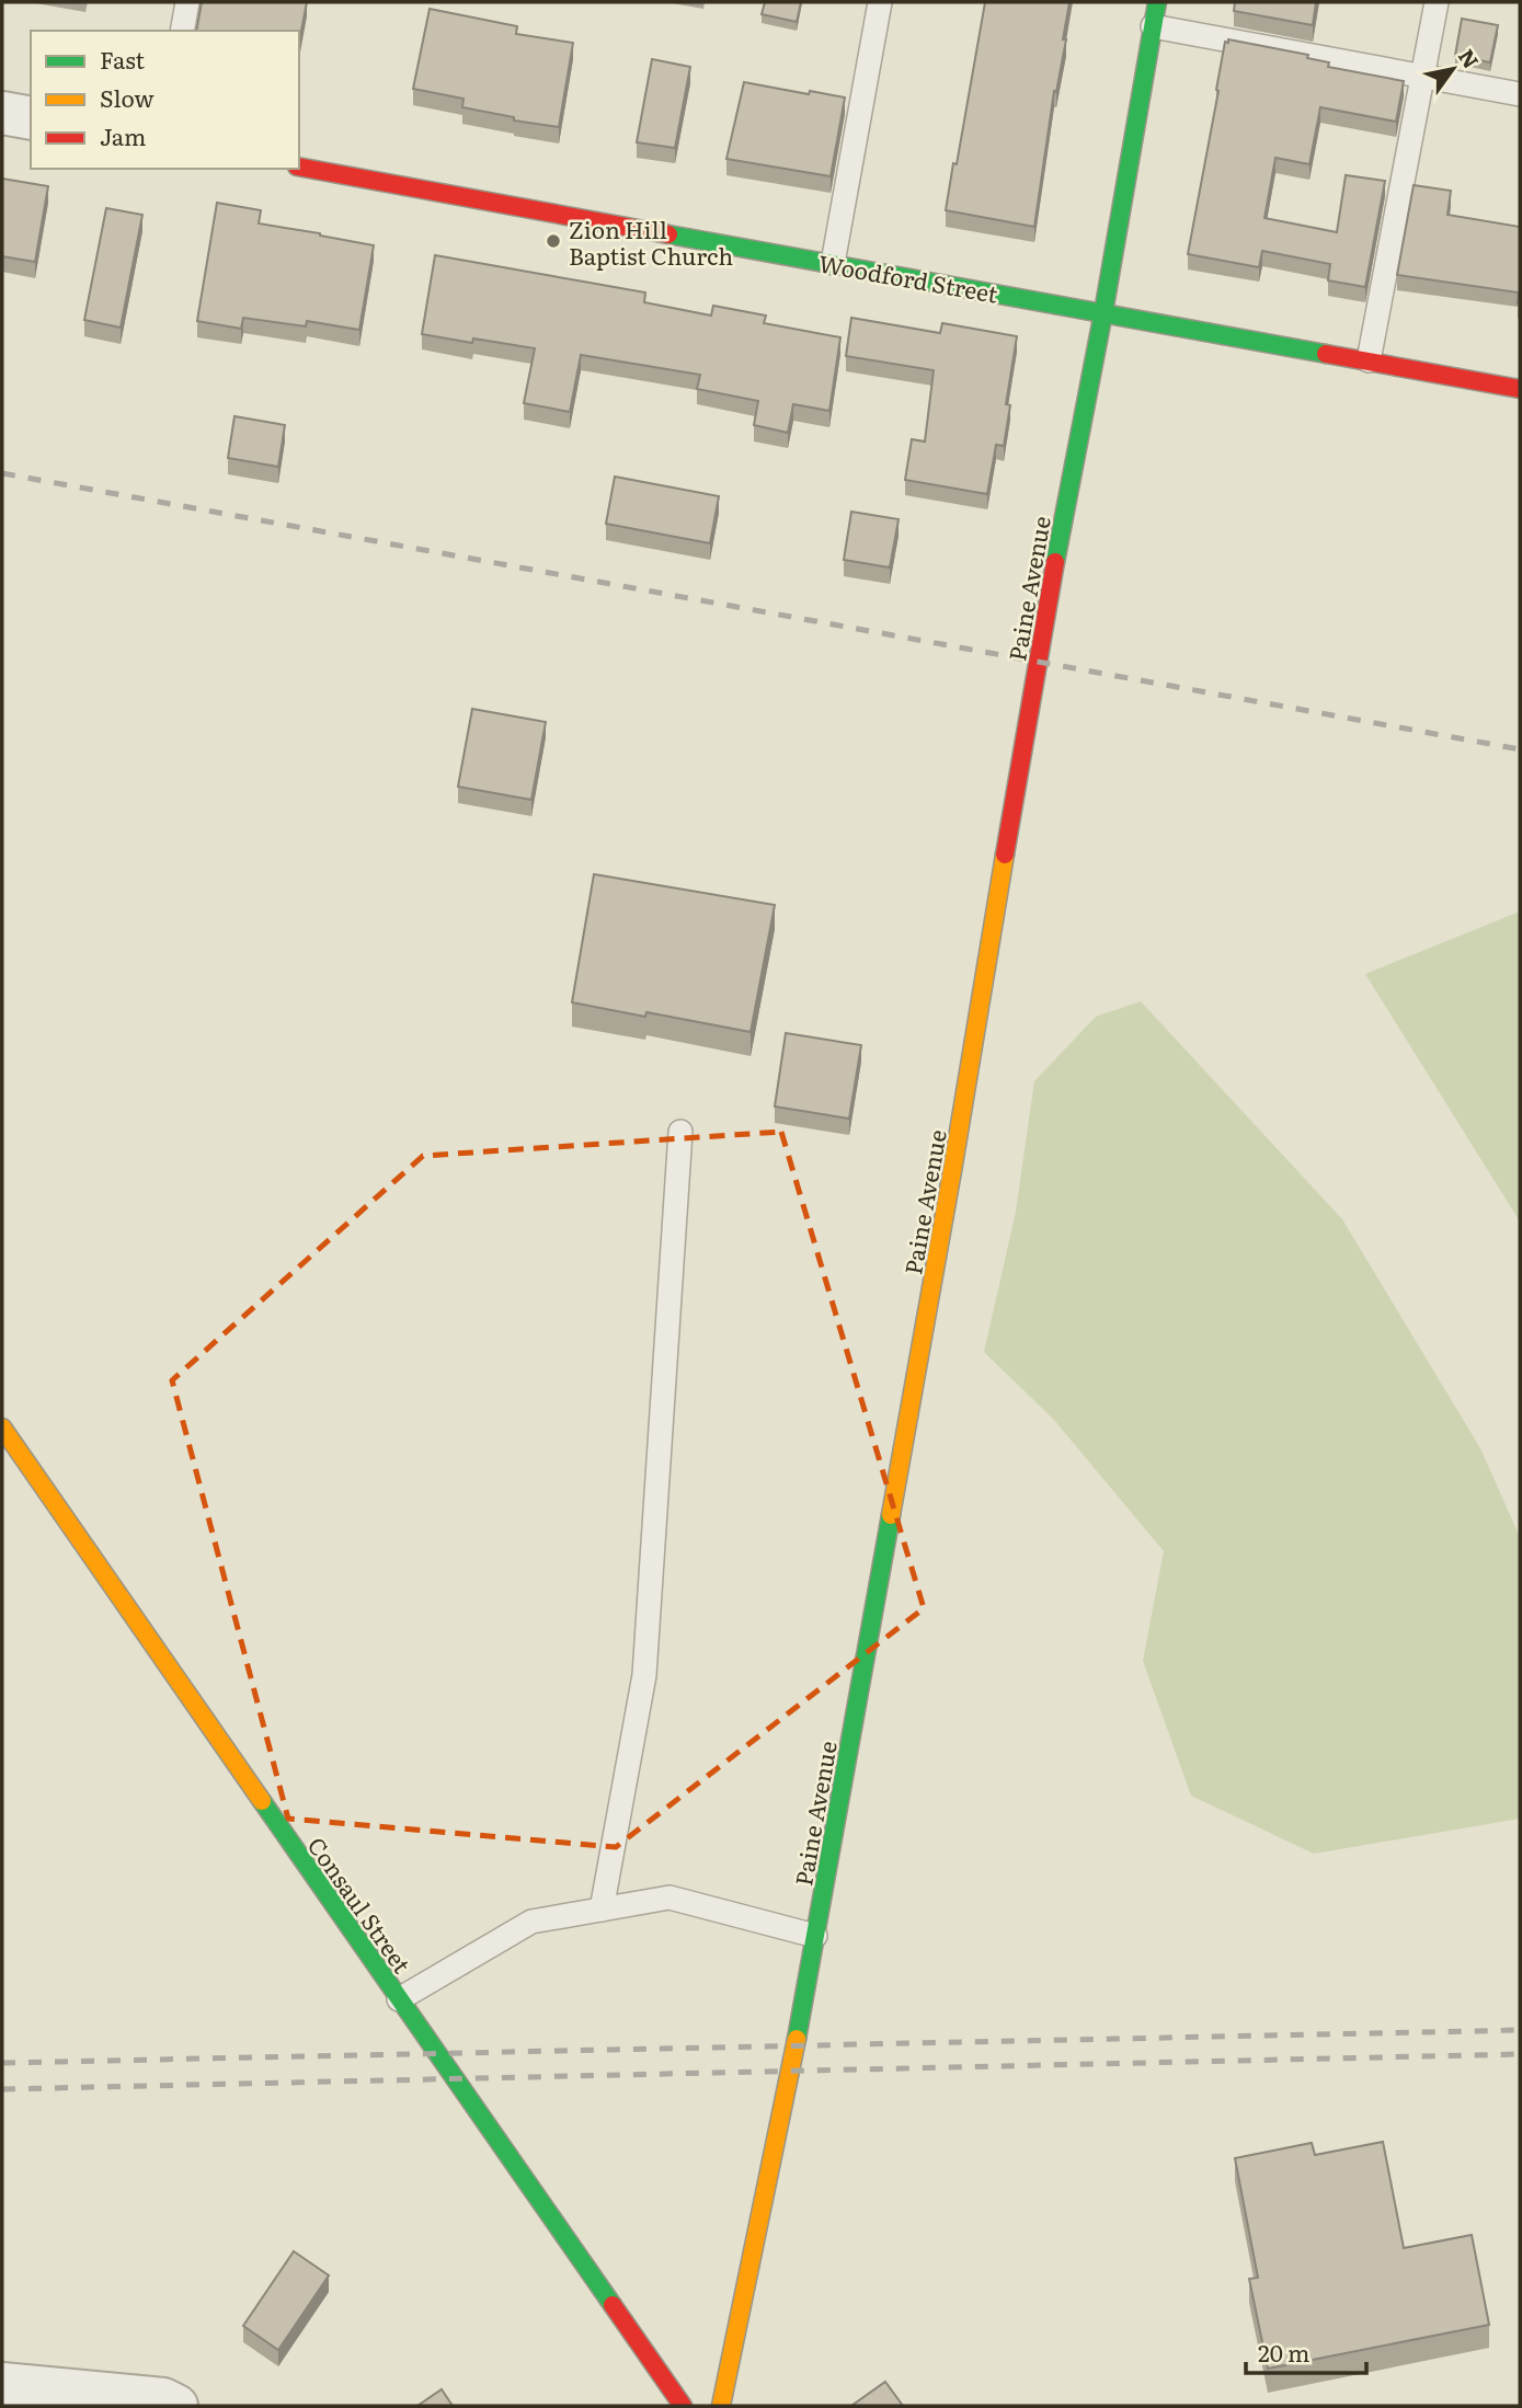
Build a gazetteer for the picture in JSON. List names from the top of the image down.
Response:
{
  "streets": {
    "street": ["Woodford Street", "Paine Avenue", "Consaul Street"]
  },
  "crossings": [
    ["Woodford Street", "Paine Avenue"]
  ],
  "places": ["Zion Hill Baptist Church"],
  "legend": ["Fast", "Slow", "Jam"],
  "scale_bar": "20 m",
  "north": "top right"
}
